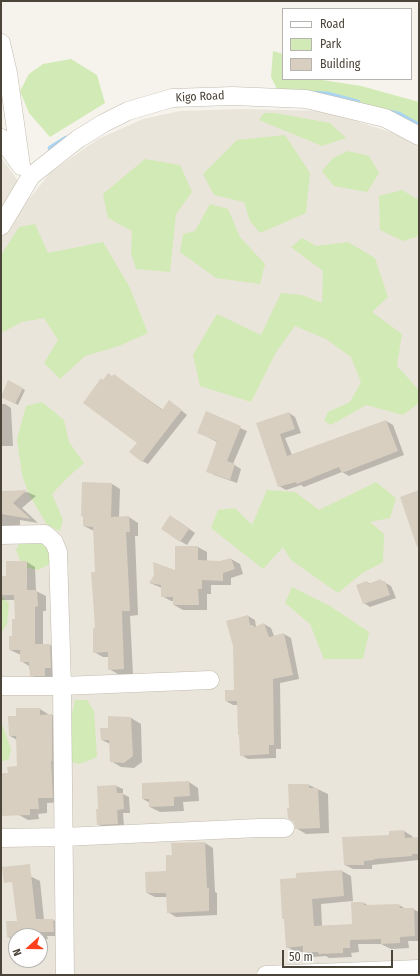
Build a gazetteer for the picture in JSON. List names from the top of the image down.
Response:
{
  "streets": {
    "street": ["Kigo Road"]
  },
  "legend": ["Road", "Park", "Building"],
  "scale_bar": "50 m",
  "north": "left"
}
